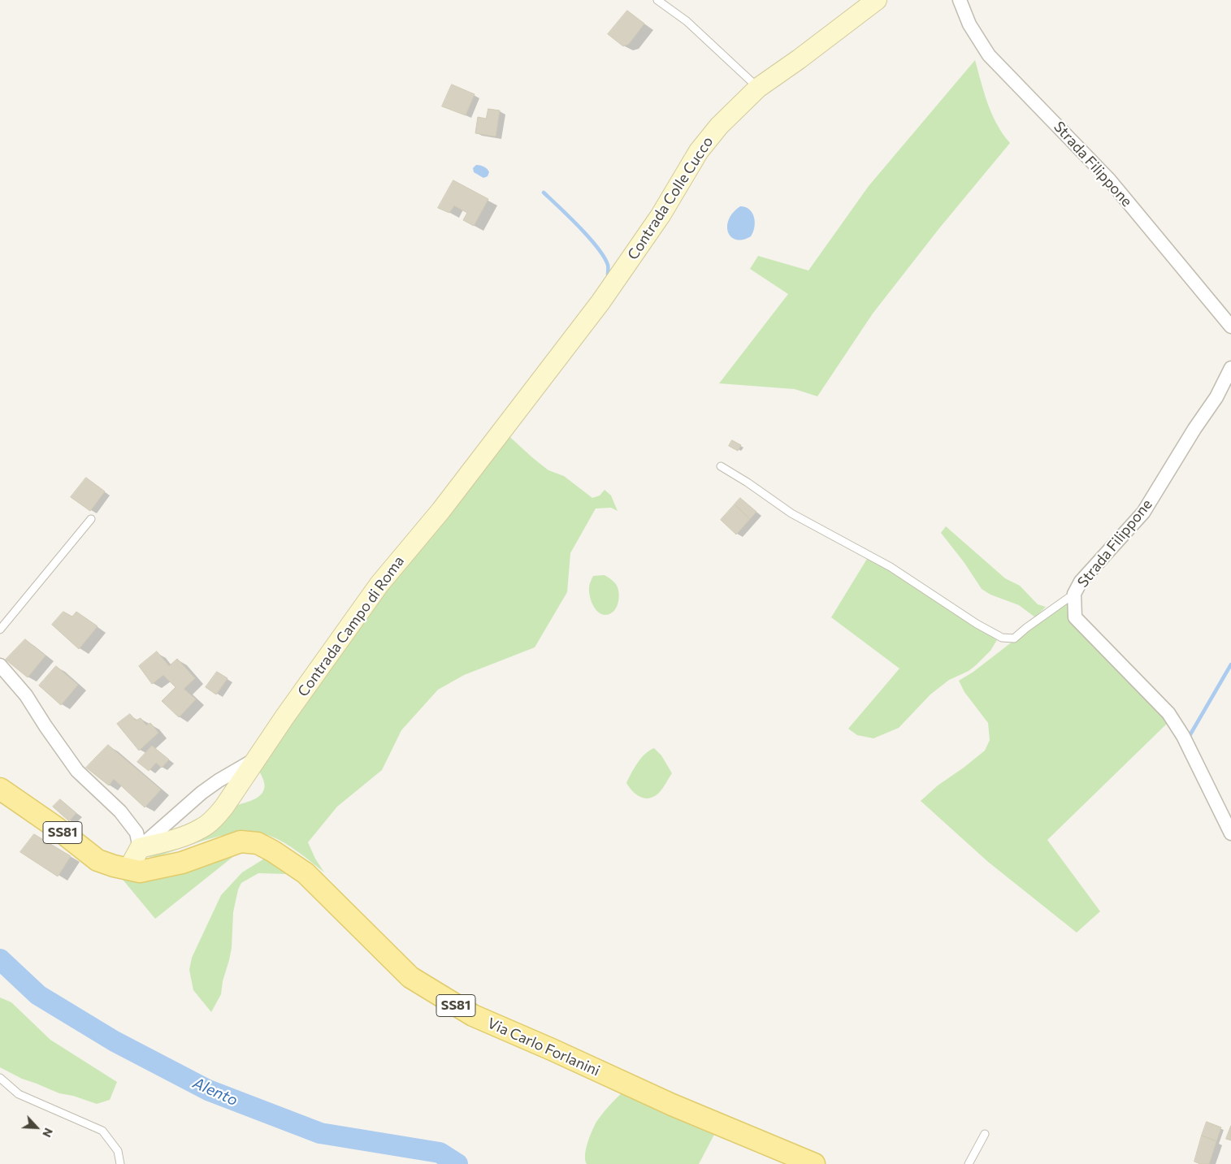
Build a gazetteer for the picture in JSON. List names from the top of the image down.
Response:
{
  "streets": {
    "main road": ["SS81", "Via Carlo Forlanini"],
    "street": ["Strada Filippone", "Contrada Colle Cucco", "Contrada Campo di Roma"]
  },
  "crossings": [
    ["Contrada Colle Cucco", "Contrada Campo di Roma"],
    ["SS81", "Via Carlo Forlanini"]
  ],
  "water": ["Alento"],
  "north": "bottom right"
}
